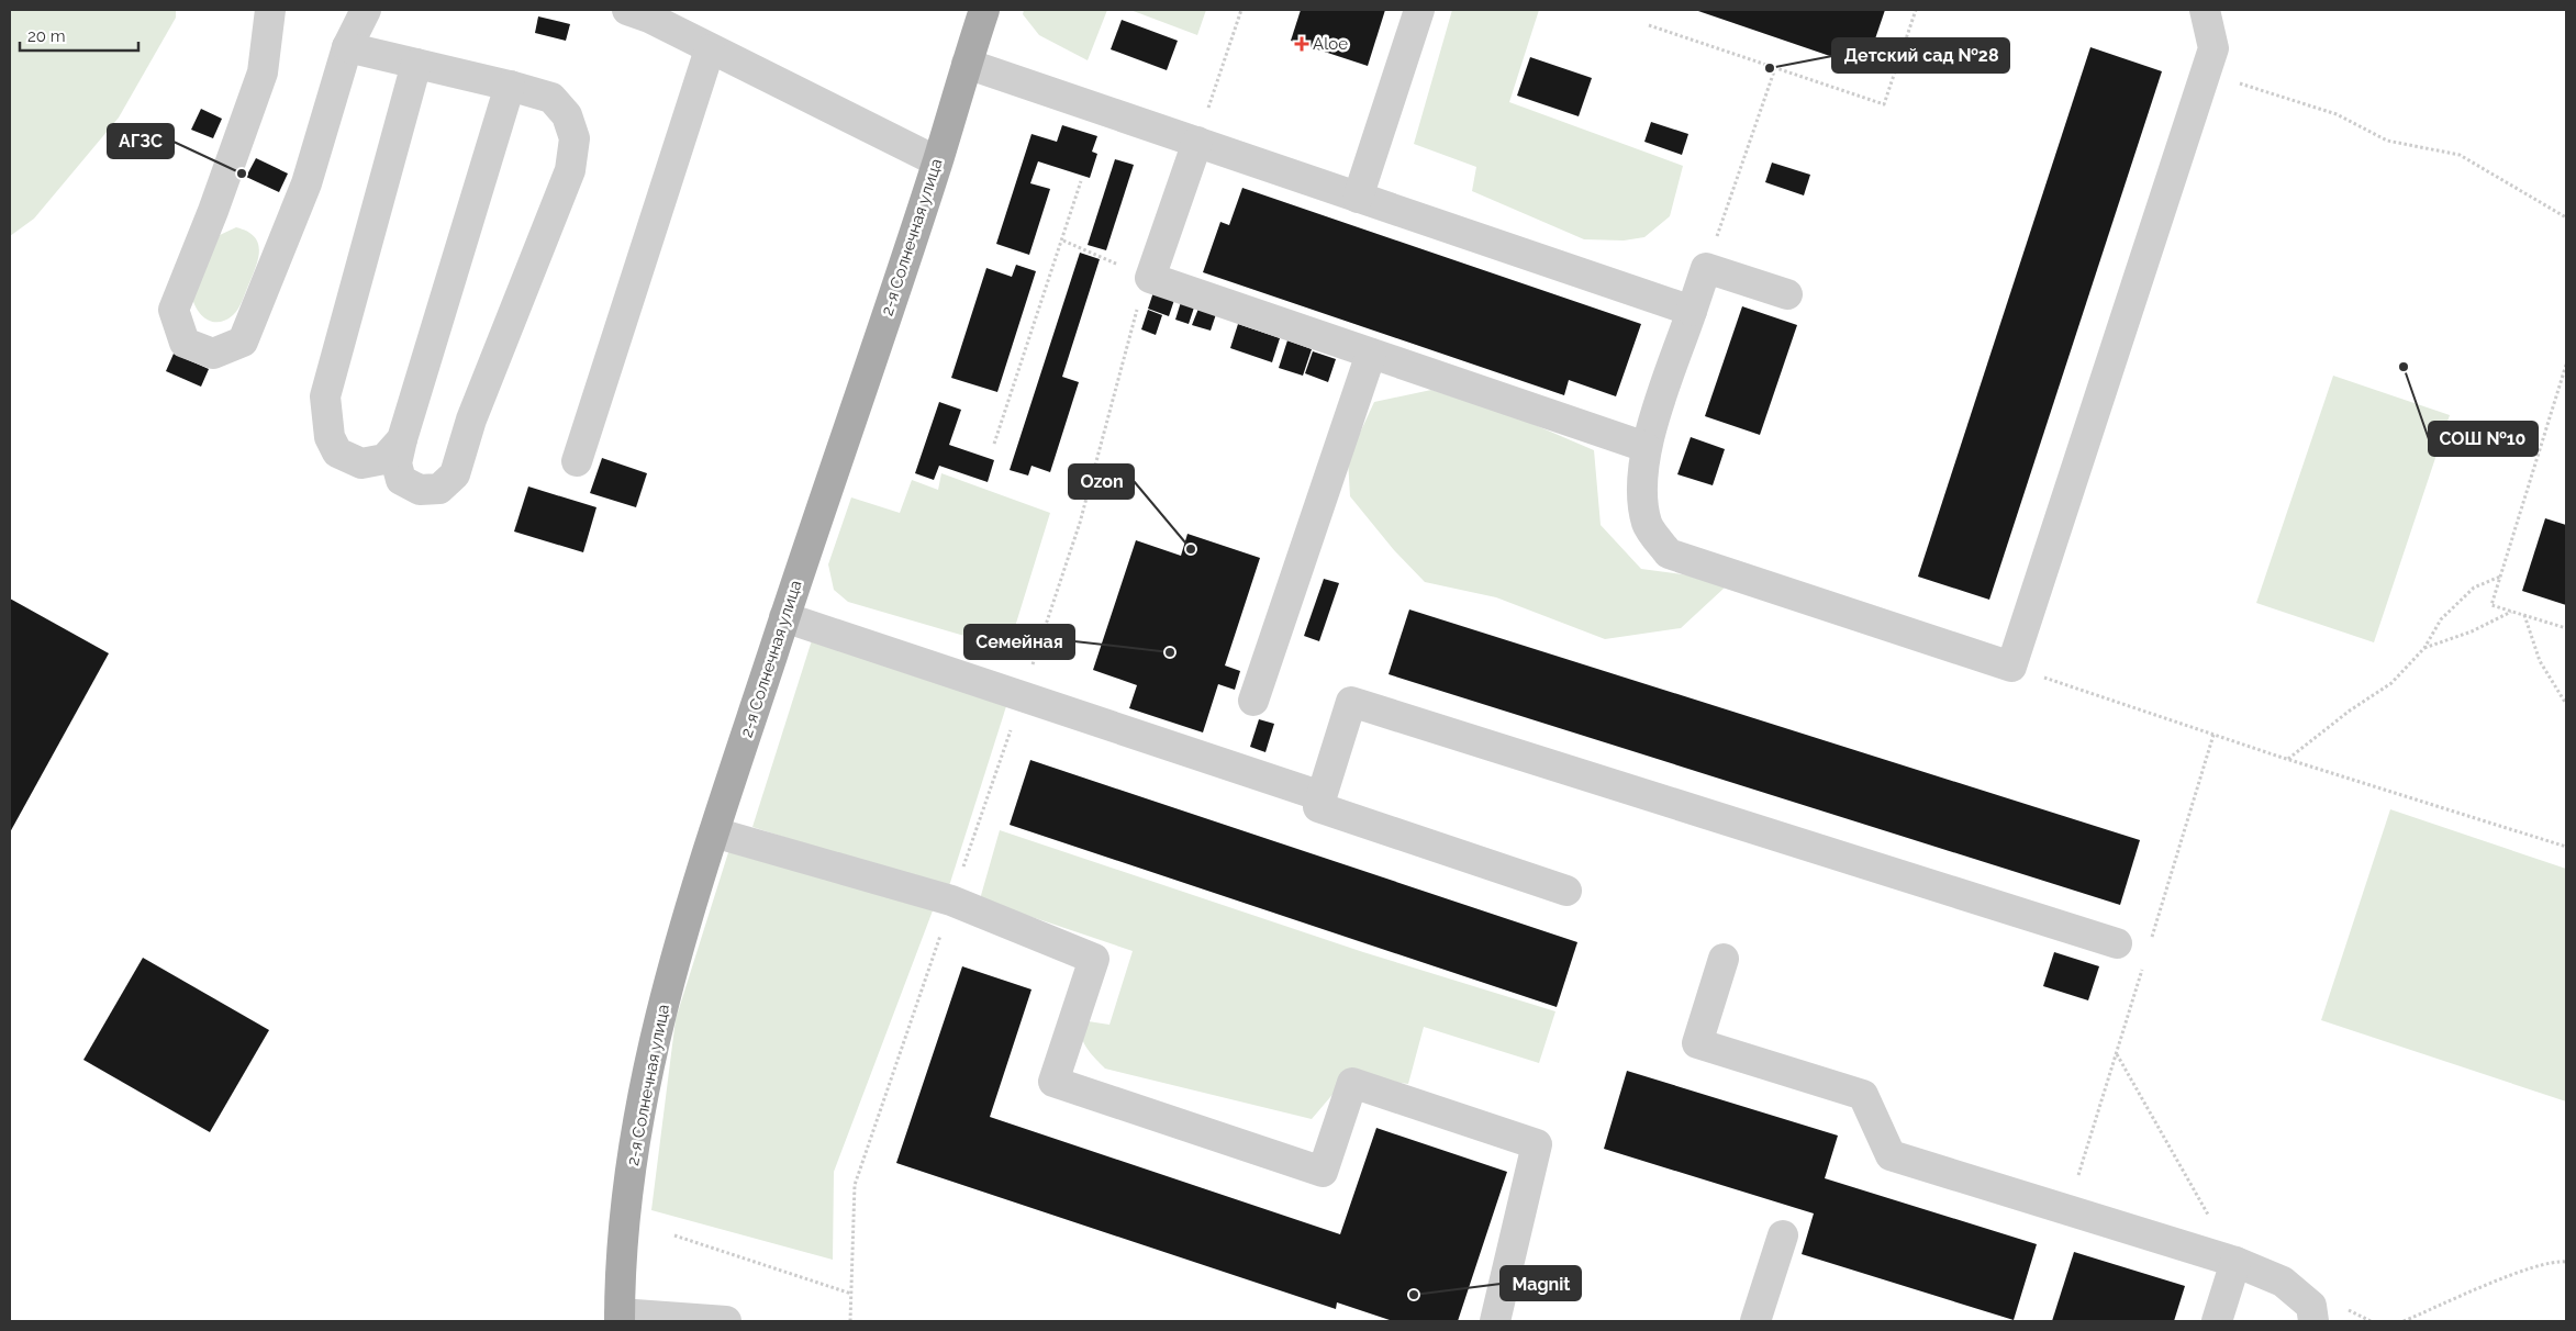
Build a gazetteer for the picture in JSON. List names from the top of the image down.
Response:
{
  "streets": {
    "main road": ["2-я Солнечная улица"]
  },
  "places": {
    "health": ["Aloe"],
    "other": [
      "Детский сад №28",
      "АГЗС",
      "СОШ №10",
      "Ozon",
      "Семейная",
      "Magnit"
    ]
  },
  "scale_bar": "20 m"
}
